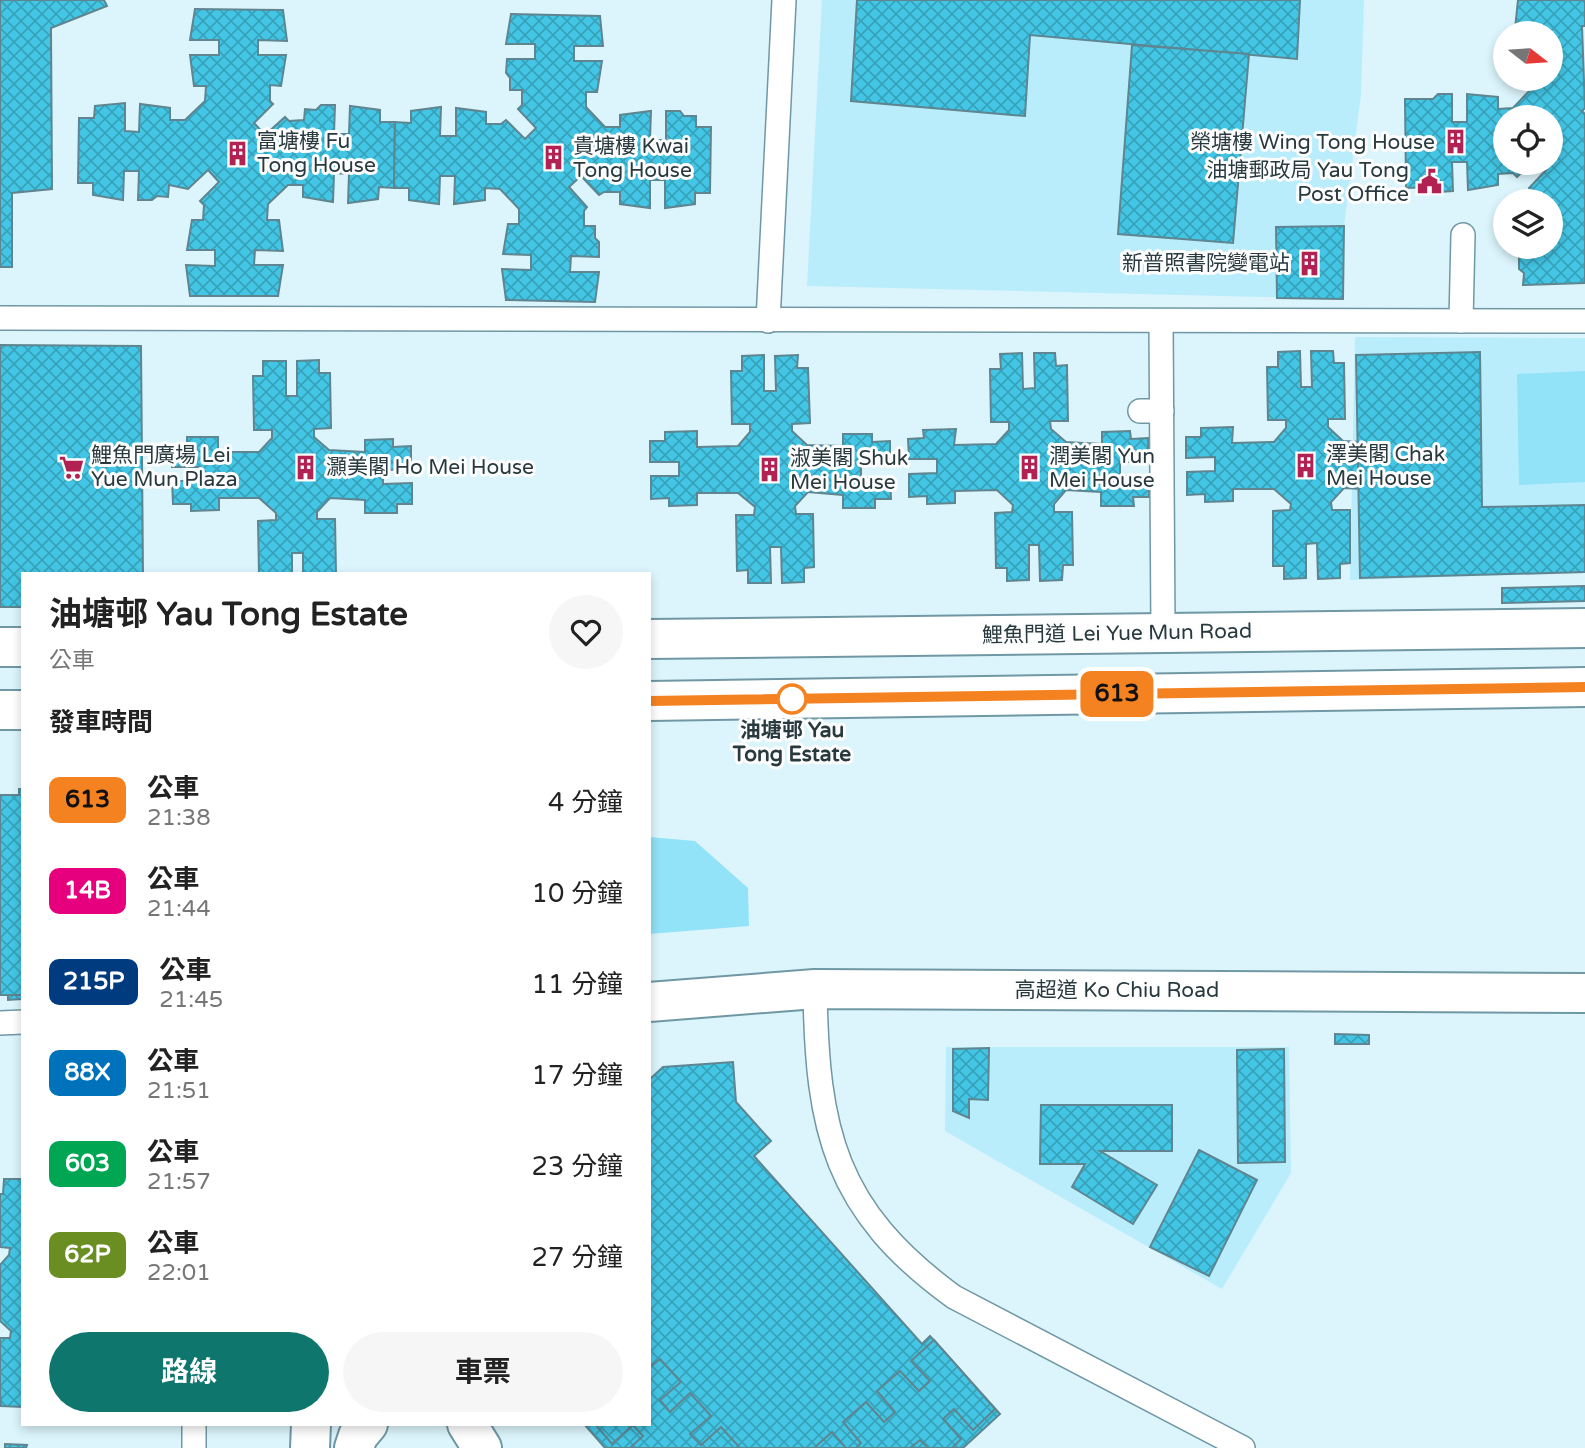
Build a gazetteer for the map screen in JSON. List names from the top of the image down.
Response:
{
  "streets": {
    "main road": ["鯉魚門道 Lei Yue Mun Road", "高超道 Ko Chiu Road"]
  },
  "places": {
    "building": [
      "榮塘樓 Wing Tong House",
      "富塘樓 Fu Tong House",
      "貴塘樓 Kwai Tong House",
      "新普照書院變電站",
      "澤美閣 Chak Mei House",
      "灝美閣 Ho Mei House",
      "潤美閣 Yun Mei House",
      "淑美閣 Shuk Mei House"
    ],
    "public building": ["油塘郵政局 Yau Tong Post Office"],
    "supermarket": ["鯉魚門廣場 Lei Yue Mun Plaza"],
    "other": ["油塘邨 Yau Tong Estate"]
  },
  "lines": ["bus line 613"],
  "north": "right",
  "page": {
    "on_map": "613",
    "heading": [
      ["油塘邨 Yau Tong Estate", "公車"],
      "發車時間"
    ],
    "list": [
      {
        "mark": "613",
        "name": "公車",
        "note": "21:38",
        "value": "4 分鐘"
      },
      {
        "mark": "14B",
        "name": "公車",
        "note": "21:44",
        "value": "10 分鐘"
      },
      {
        "mark": "215P",
        "name": "公車",
        "note": "21:45",
        "value": "11 分鐘"
      },
      {
        "mark": "88X",
        "name": "公車",
        "note": "21:51",
        "value": "17 分鐘"
      },
      {
        "mark": "603",
        "name": "公車",
        "note": "21:57",
        "value": "23 分鐘"
      },
      {
        "mark": "62P",
        "name": "公車",
        "note": "22:01",
        "value": "27 分鐘"
      }
    ],
    "buttons": ["路線", "車票"]
  }
}
